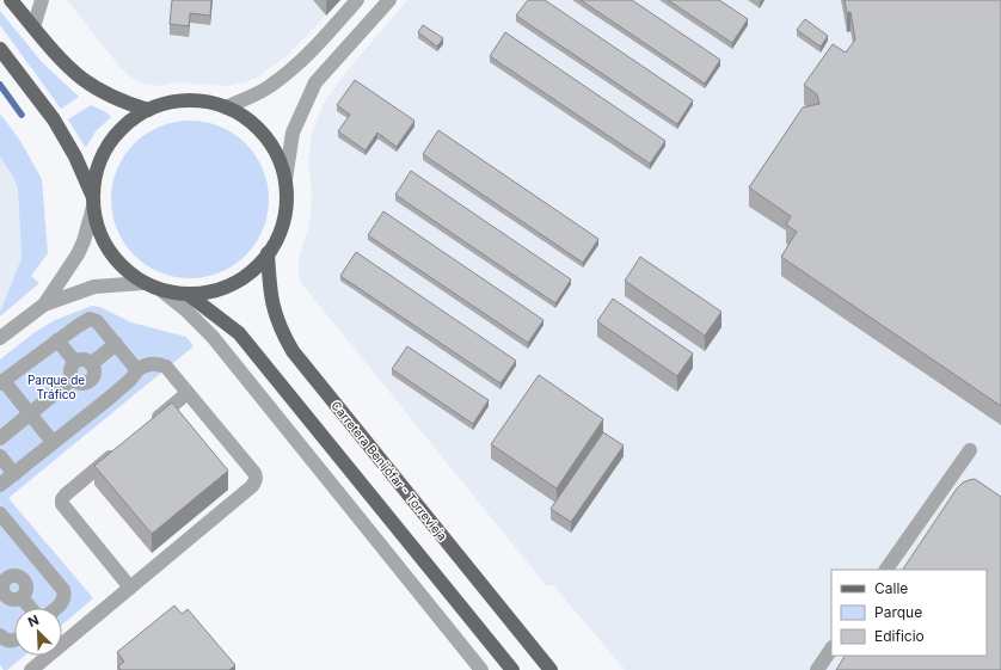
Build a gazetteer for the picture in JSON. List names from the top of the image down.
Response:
{
  "streets": {
    "main road": ["Carretera Benijófar - Torrevieja"]
  },
  "parks": ["Parque de Tráfico"],
  "legend": ["Calle", "Parque", "Edificio"],
  "north": "top left"
}
